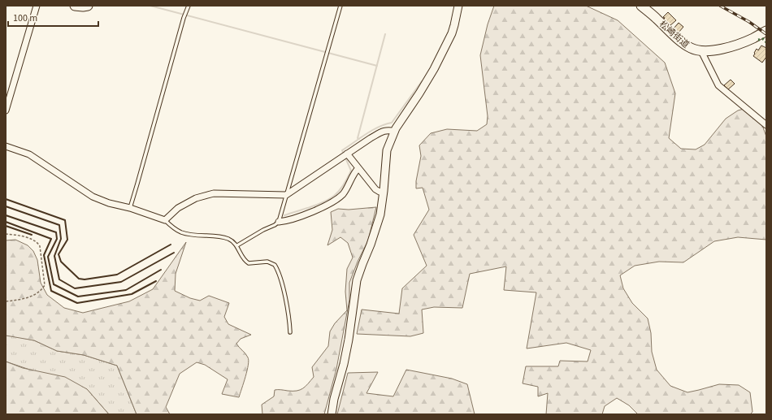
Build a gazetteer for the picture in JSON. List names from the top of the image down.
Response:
{
  "streets": {
    "main road": ["松崎街道"]
  },
  "scale_bar": "100 m"
}
